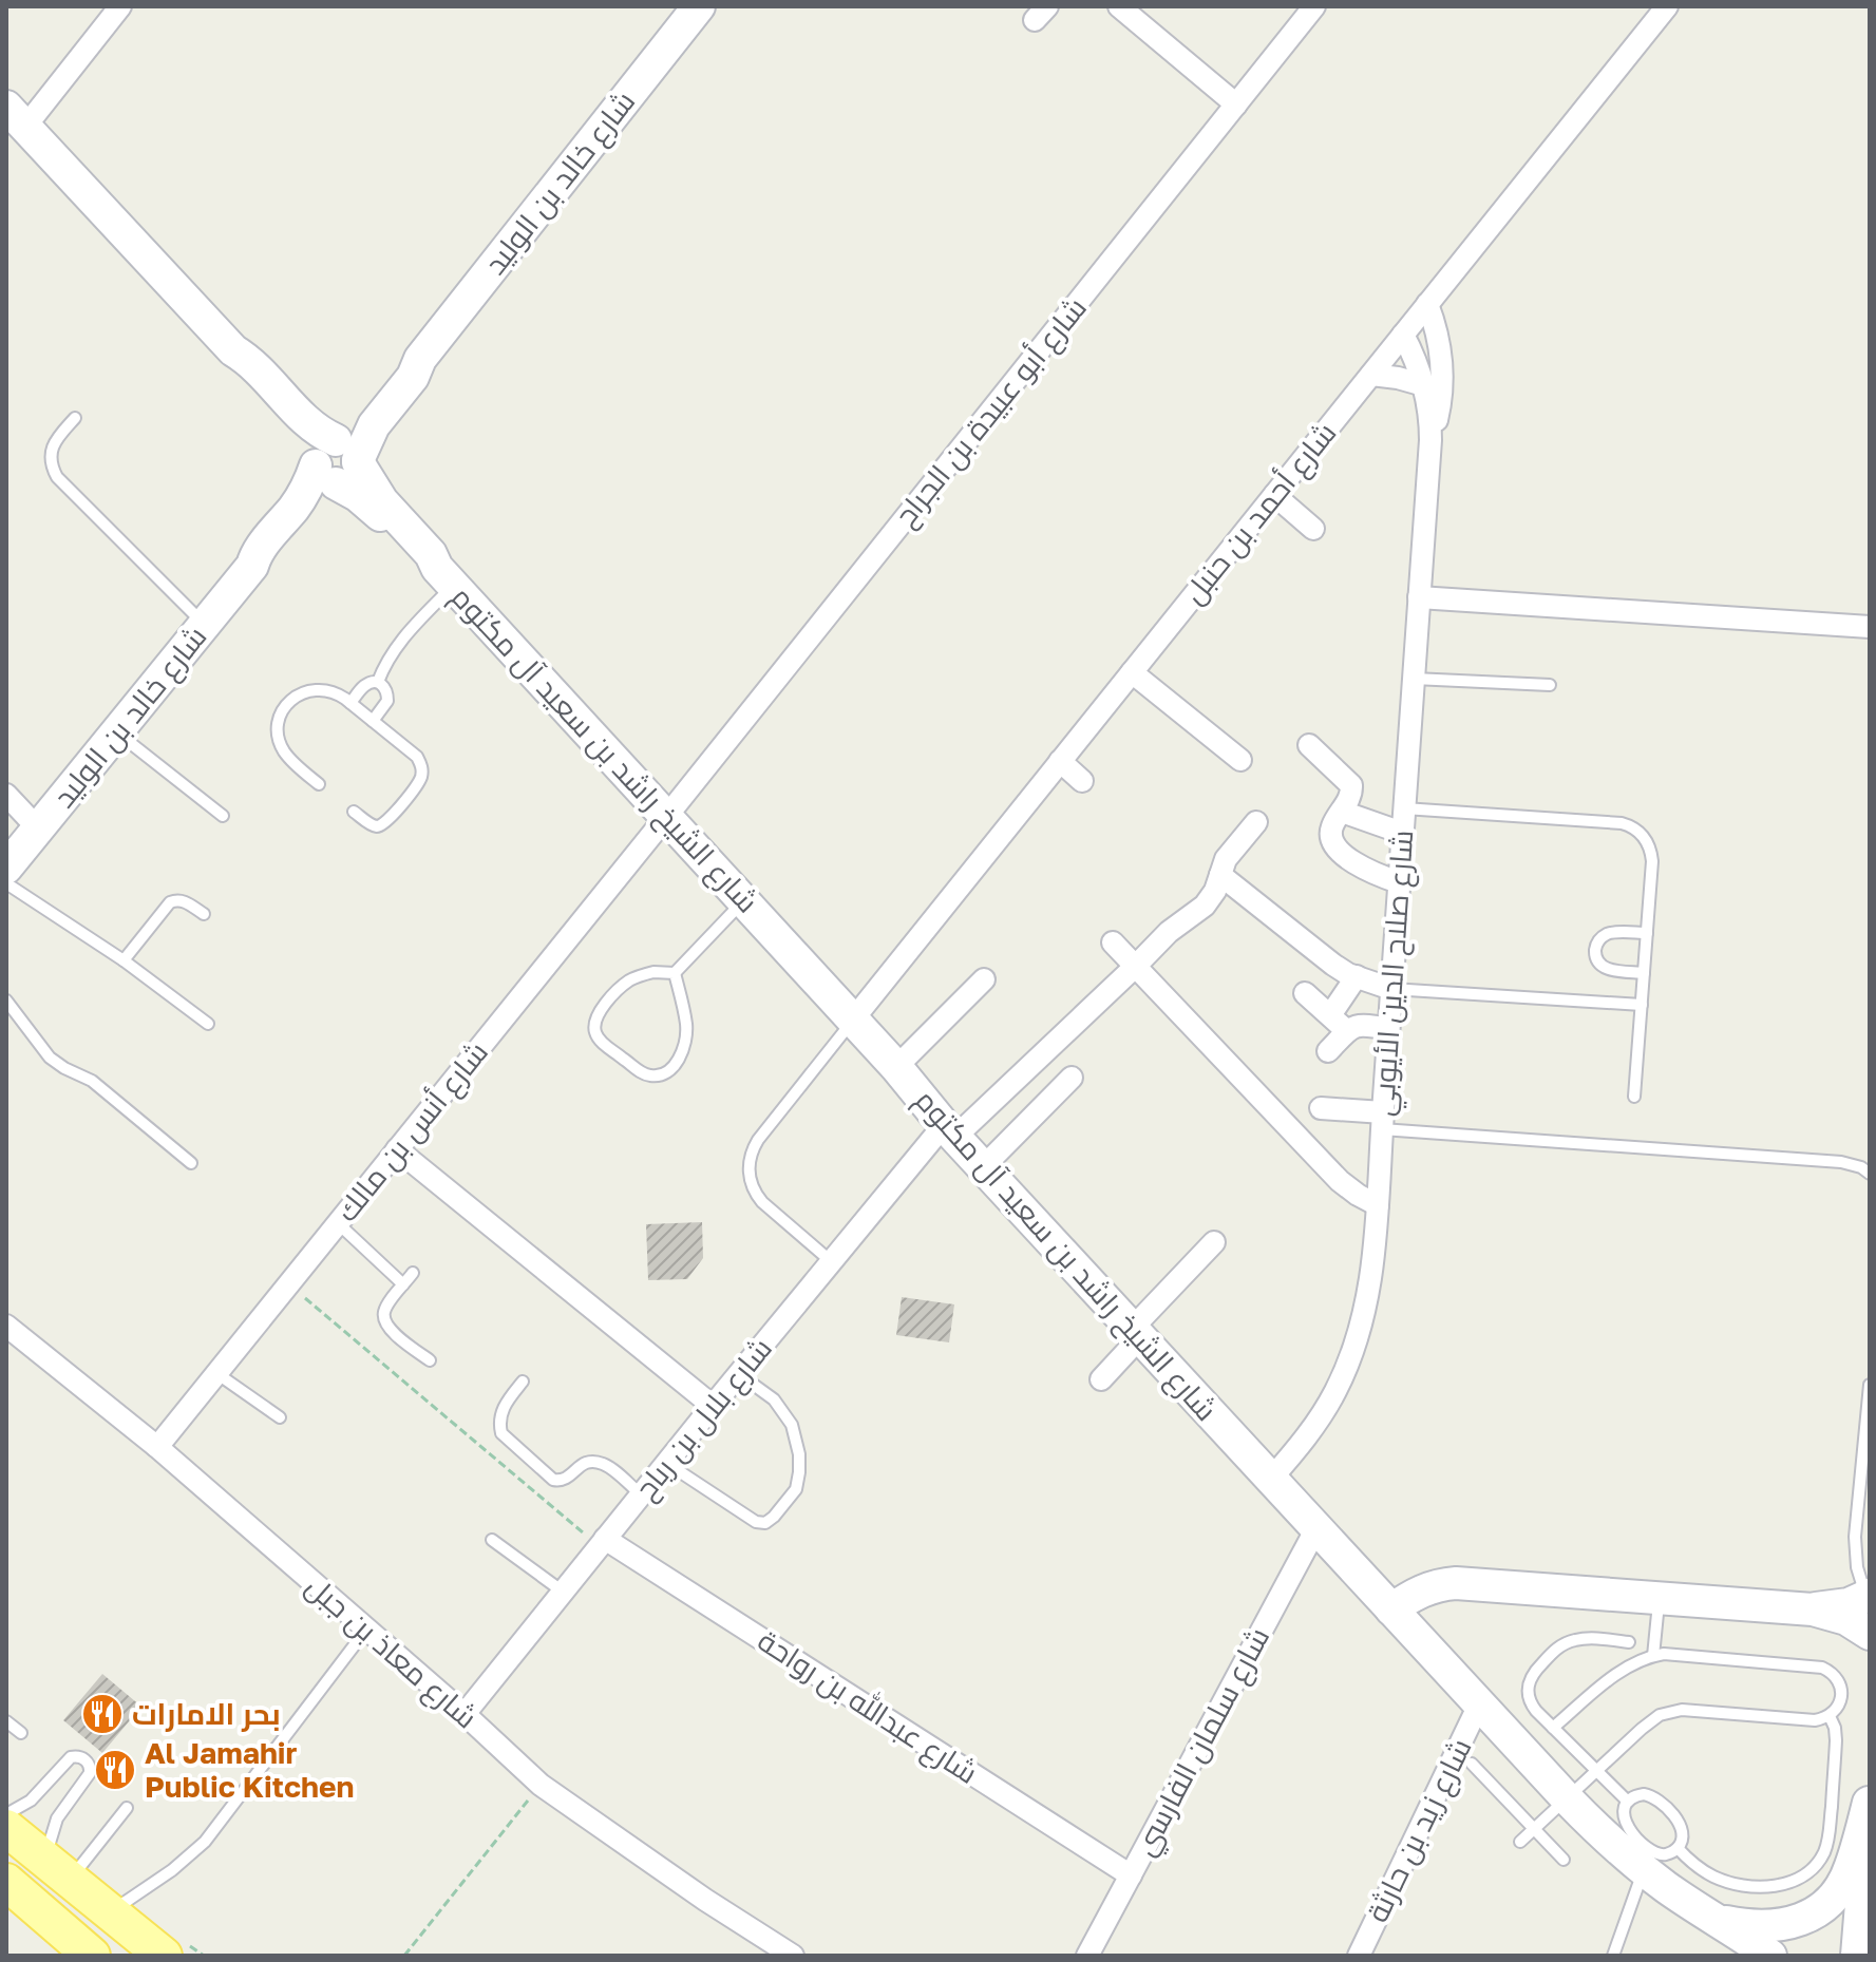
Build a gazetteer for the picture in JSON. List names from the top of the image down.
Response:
{
  "streets": {
    "street": [
      "شارع خالد بن الوليد",
      "شارع أبو عبيدة بن الجراح",
      "شارع أحمد بن حنبل",
      "شارع الشيخ راشد بن سعيد آل مكتوم",
      "شارع صلاح الدين الأيوبي",
      "شارع أنس بن مالك",
      "شارع بلال بن رباح",
      "شارع معاذ بن جبل",
      "شارع عبدالله بن رواحة",
      "شارع سلمان الفارسي",
      "شارع زيد بن حارثة"
    ]
  },
  "crossings": [
    ["شارع خالد بن الوليد", "شارع الشيخ راشد بن سعيد آل مكتوم"],
    ["شارع أبو عبيدة بن الجراح", "شارع الشيخ راشد بن سعيد آل مكتوم"],
    ["شارع أبو عبيدة بن الجراح", "شارع أنس بن مالك"],
    ["شارع أحمد بن حنبل", "شارع الشيخ راشد بن سعيد آل مكتوم"],
    ["شارع أحمد بن حنبل", "شارع صلاح الدين الأيوبي"],
    ["شارع الشيخ راشد بن سعيد آل مكتوم", "شارع صلاح الدين الأيوبي"],
    ["شارع الشيخ راشد بن سعيد آل مكتوم", "شارع أنس بن مالك"],
    ["شارع الشيخ راشد بن سعيد آل مكتوم", "شارع بلال بن رباح"],
    ["شارع الشيخ راشد بن سعيد آل مكتوم", "شارع سلمان الفارسي"],
    ["شارع الشيخ راشد بن سعيد آل مكتوم", "شارع زيد بن حارثة"],
    ["شارع أنس بن مالك", "شارع معاذ بن جبل"],
    ["شارع بلال بن رباح", "شارع معاذ بن جبل"],
    ["شارع بلال بن رباح", "شارع عبدالله بن رواحة"],
    ["شارع عبدالله بن رواحة", "شارع سلمان الفارسي"]
  ],
  "places": {
    "restaurant": ["بحر الامارات", "Al Jamahir Public Kitchen"]
  }
}
